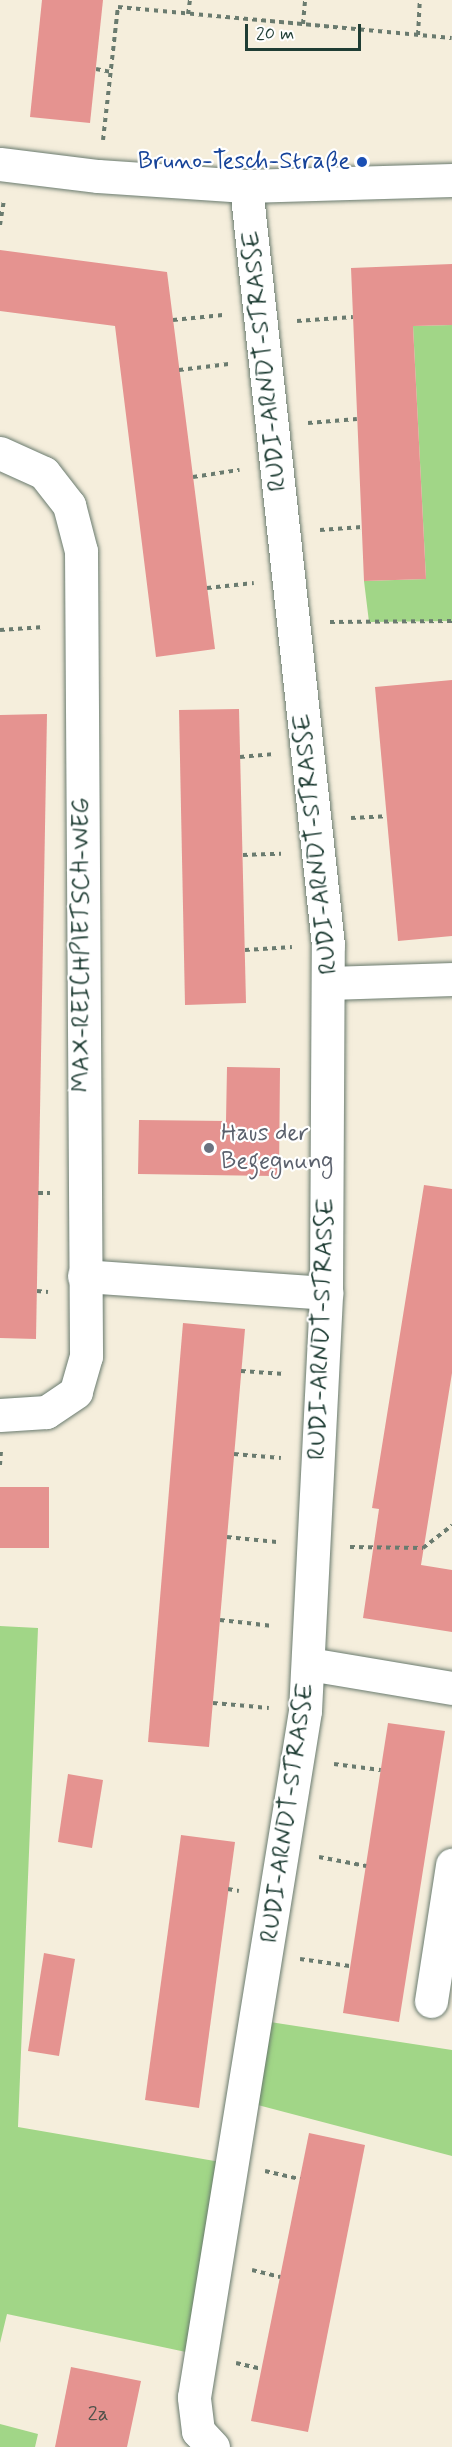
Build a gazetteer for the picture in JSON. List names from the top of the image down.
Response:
{
  "streets": {
    "street": ["RUDI-ARNDT-STRASSE", "MAX-REICHPIETSCH-WEG"]
  },
  "places": ["Bruno-Tesch-Straße", "Haus der Begegnung"],
  "house_numbers": ["2a"],
  "scale_bar": "20 m"
}
